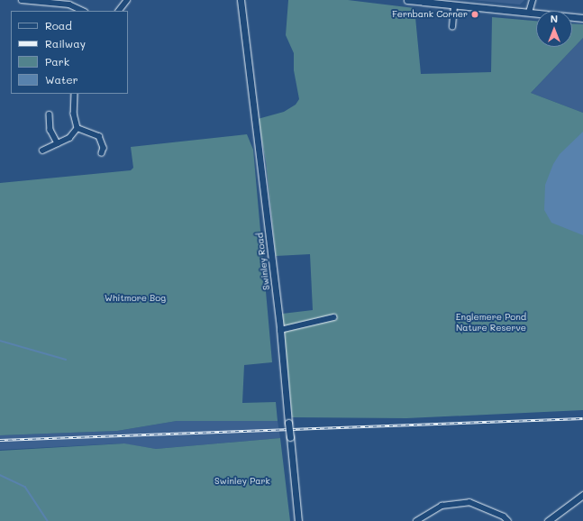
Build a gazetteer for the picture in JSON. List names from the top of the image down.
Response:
{
  "streets": {
    "main road": ["Swinley Road"]
  },
  "parks": ["Whitmore Bog", "Englemere Pond Nature Reserve", "Swinley Park"],
  "places": ["Fernbank Corner"],
  "legend": [
    "Road",
    "Railway",
    "Park",
    "Water"
  ],
  "north": "top"
}
